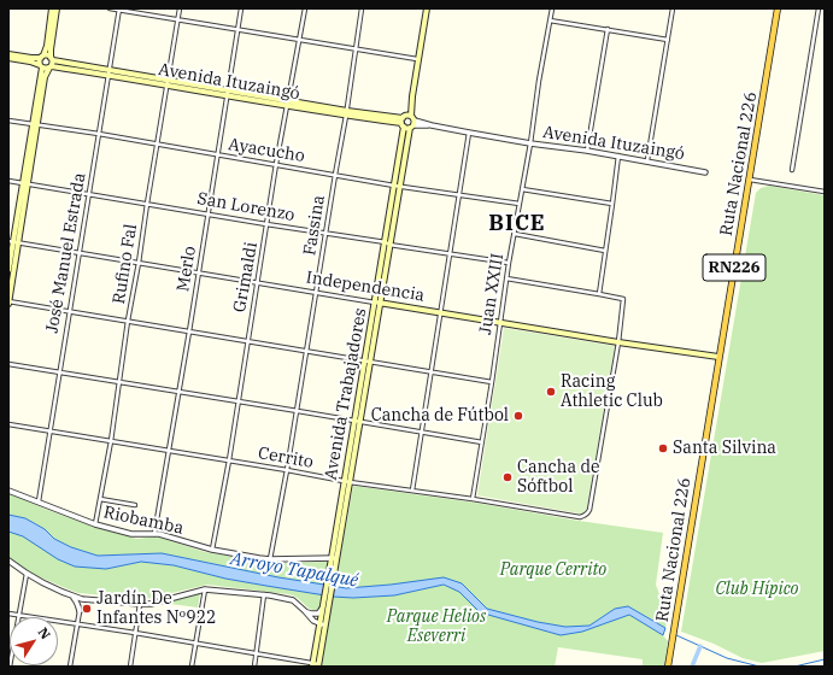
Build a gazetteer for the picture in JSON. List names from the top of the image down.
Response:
{
  "streets": {
    "highway": ["Ruta Nacional 226", "RN226"],
    "main road": ["Avenida Ituzaingó", "Independencia", "Avenida Trabajadores"],
    "street": [
      "Ayacucho",
      "San Lorenzo",
      "Fassina",
      "José Manuel Estrada",
      "Rufino Fal",
      "Merlo",
      "Grimaldi",
      "Juan XXIII",
      "Cerrito",
      "Riobamba"
    ]
  },
  "crossings": [
    ["Avenida Ituzaingó", "Fassina"],
    ["Avenida Ituzaingó", "José Manuel Estrada"],
    ["Avenida Ituzaingó", "Rufino Fal"],
    ["Avenida Ituzaingó", "Merlo"],
    ["Avenida Ituzaingó", "Grimaldi"],
    ["Avenida Ituzaingó", "Juan XXIII"],
    ["Avenida Ituzaingó", "Avenida Trabajadores"],
    ["Ayacucho", "Fassina"],
    ["Ayacucho", "José Manuel Estrada"],
    ["Ayacucho", "Rufino Fal"],
    ["Ayacucho", "Merlo"],
    ["Ayacucho", "Grimaldi"],
    ["Ayacucho", "Juan XXIII"],
    ["Ayacucho", "Avenida Trabajadores"],
    ["Ruta Nacional 226", "Independencia"],
    ["San Lorenzo", "Fassina"],
    ["San Lorenzo", "José Manuel Estrada"],
    ["San Lorenzo", "Rufino Fal"],
    ["San Lorenzo", "Merlo"],
    ["San Lorenzo", "Grimaldi"],
    ["San Lorenzo", "Juan XXIII"],
    ["San Lorenzo", "Avenida Trabajadores"],
    ["Fassina", "Independencia"],
    ["Fassina", "Cerrito"],
    ["Fassina", "Riobamba"],
    ["José Manuel Estrada", "Independencia"],
    ["José Manuel Estrada", "Cerrito"],
    ["José Manuel Estrada", "Riobamba"],
    ["Rufino Fal", "Independencia"],
    ["Rufino Fal", "Cerrito"],
    ["Rufino Fal", "Riobamba"],
    ["Merlo", "Independencia"],
    ["Merlo", "Cerrito"],
    ["Merlo", "Riobamba"],
    ["Grimaldi", "Independencia"],
    ["Grimaldi", "Cerrito"],
    ["Grimaldi", "Riobamba"],
    ["Independencia", "Juan XXIII"],
    ["Independencia", "Avenida Trabajadores"],
    ["Independencia", "Cerrito"],
    ["Juan XXIII", "Cerrito"],
    ["Avenida Trabajadores", "Cerrito"],
    ["Avenida Trabajadores", "Riobamba"]
  ],
  "districts": ["BICE"],
  "water": ["Arroyo Tapalqué"],
  "parks": ["Parque Cerrito", "Club Hípico", "Parque Helios Eseverri"],
  "places": [
    "Racing Athletic Club",
    "Cancha de Fútbol",
    "Santa Silvina",
    "Cancha de Sóftbol",
    "Jardín De Infantes Nº922"
  ],
  "north": "top right"
}
